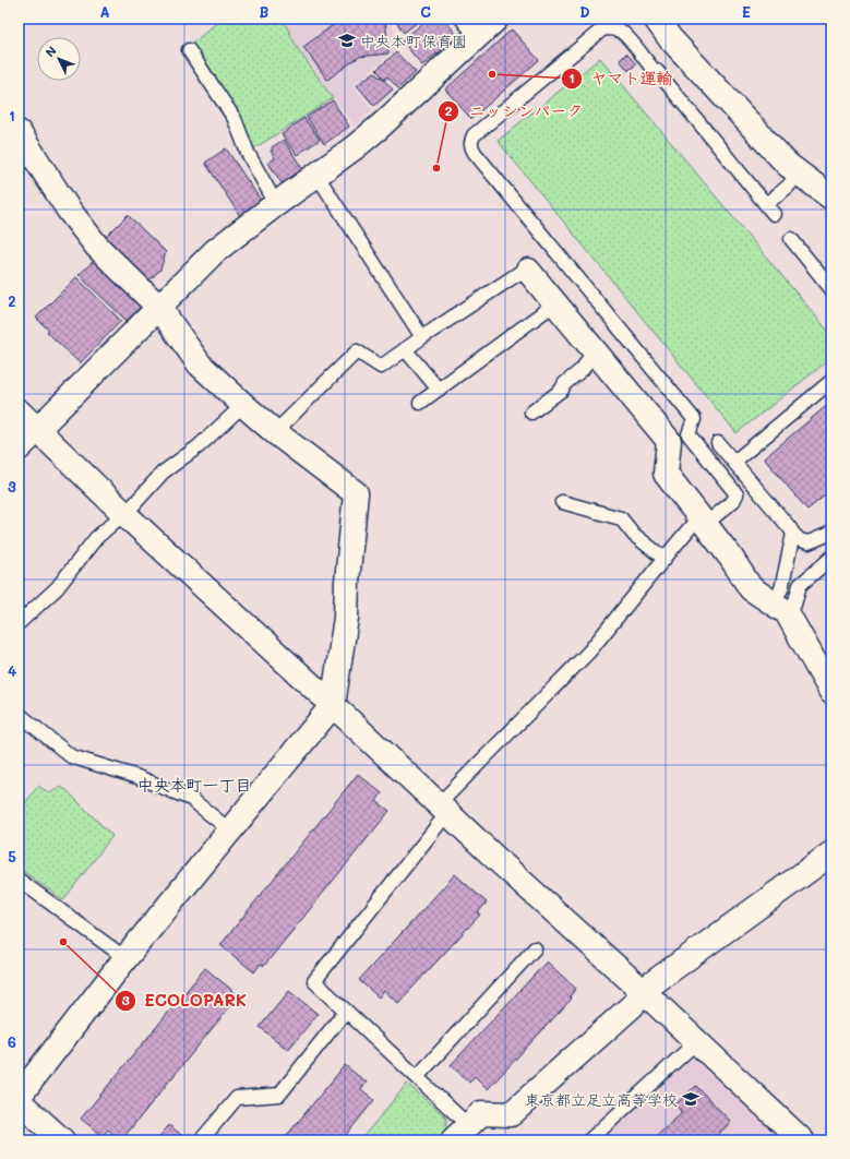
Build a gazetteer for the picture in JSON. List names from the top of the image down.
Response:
{
  "districts": ["中央本町一丁目"],
  "places": {
    "school or university": ["中央本町保育園", "東京都立足立高等学校"],
    "other": ["ヤマト運輸", "ニッシンパーク", "ECOLOPARK"]
  },
  "north": "top left",
  "grid": {
    "columns": [
      "A",
      "B",
      "C",
      "D",
      "E"
    ],
    "rows": [
      "1",
      "2",
      "3",
      "4",
      "5",
      "6"
    ]
  }
}
